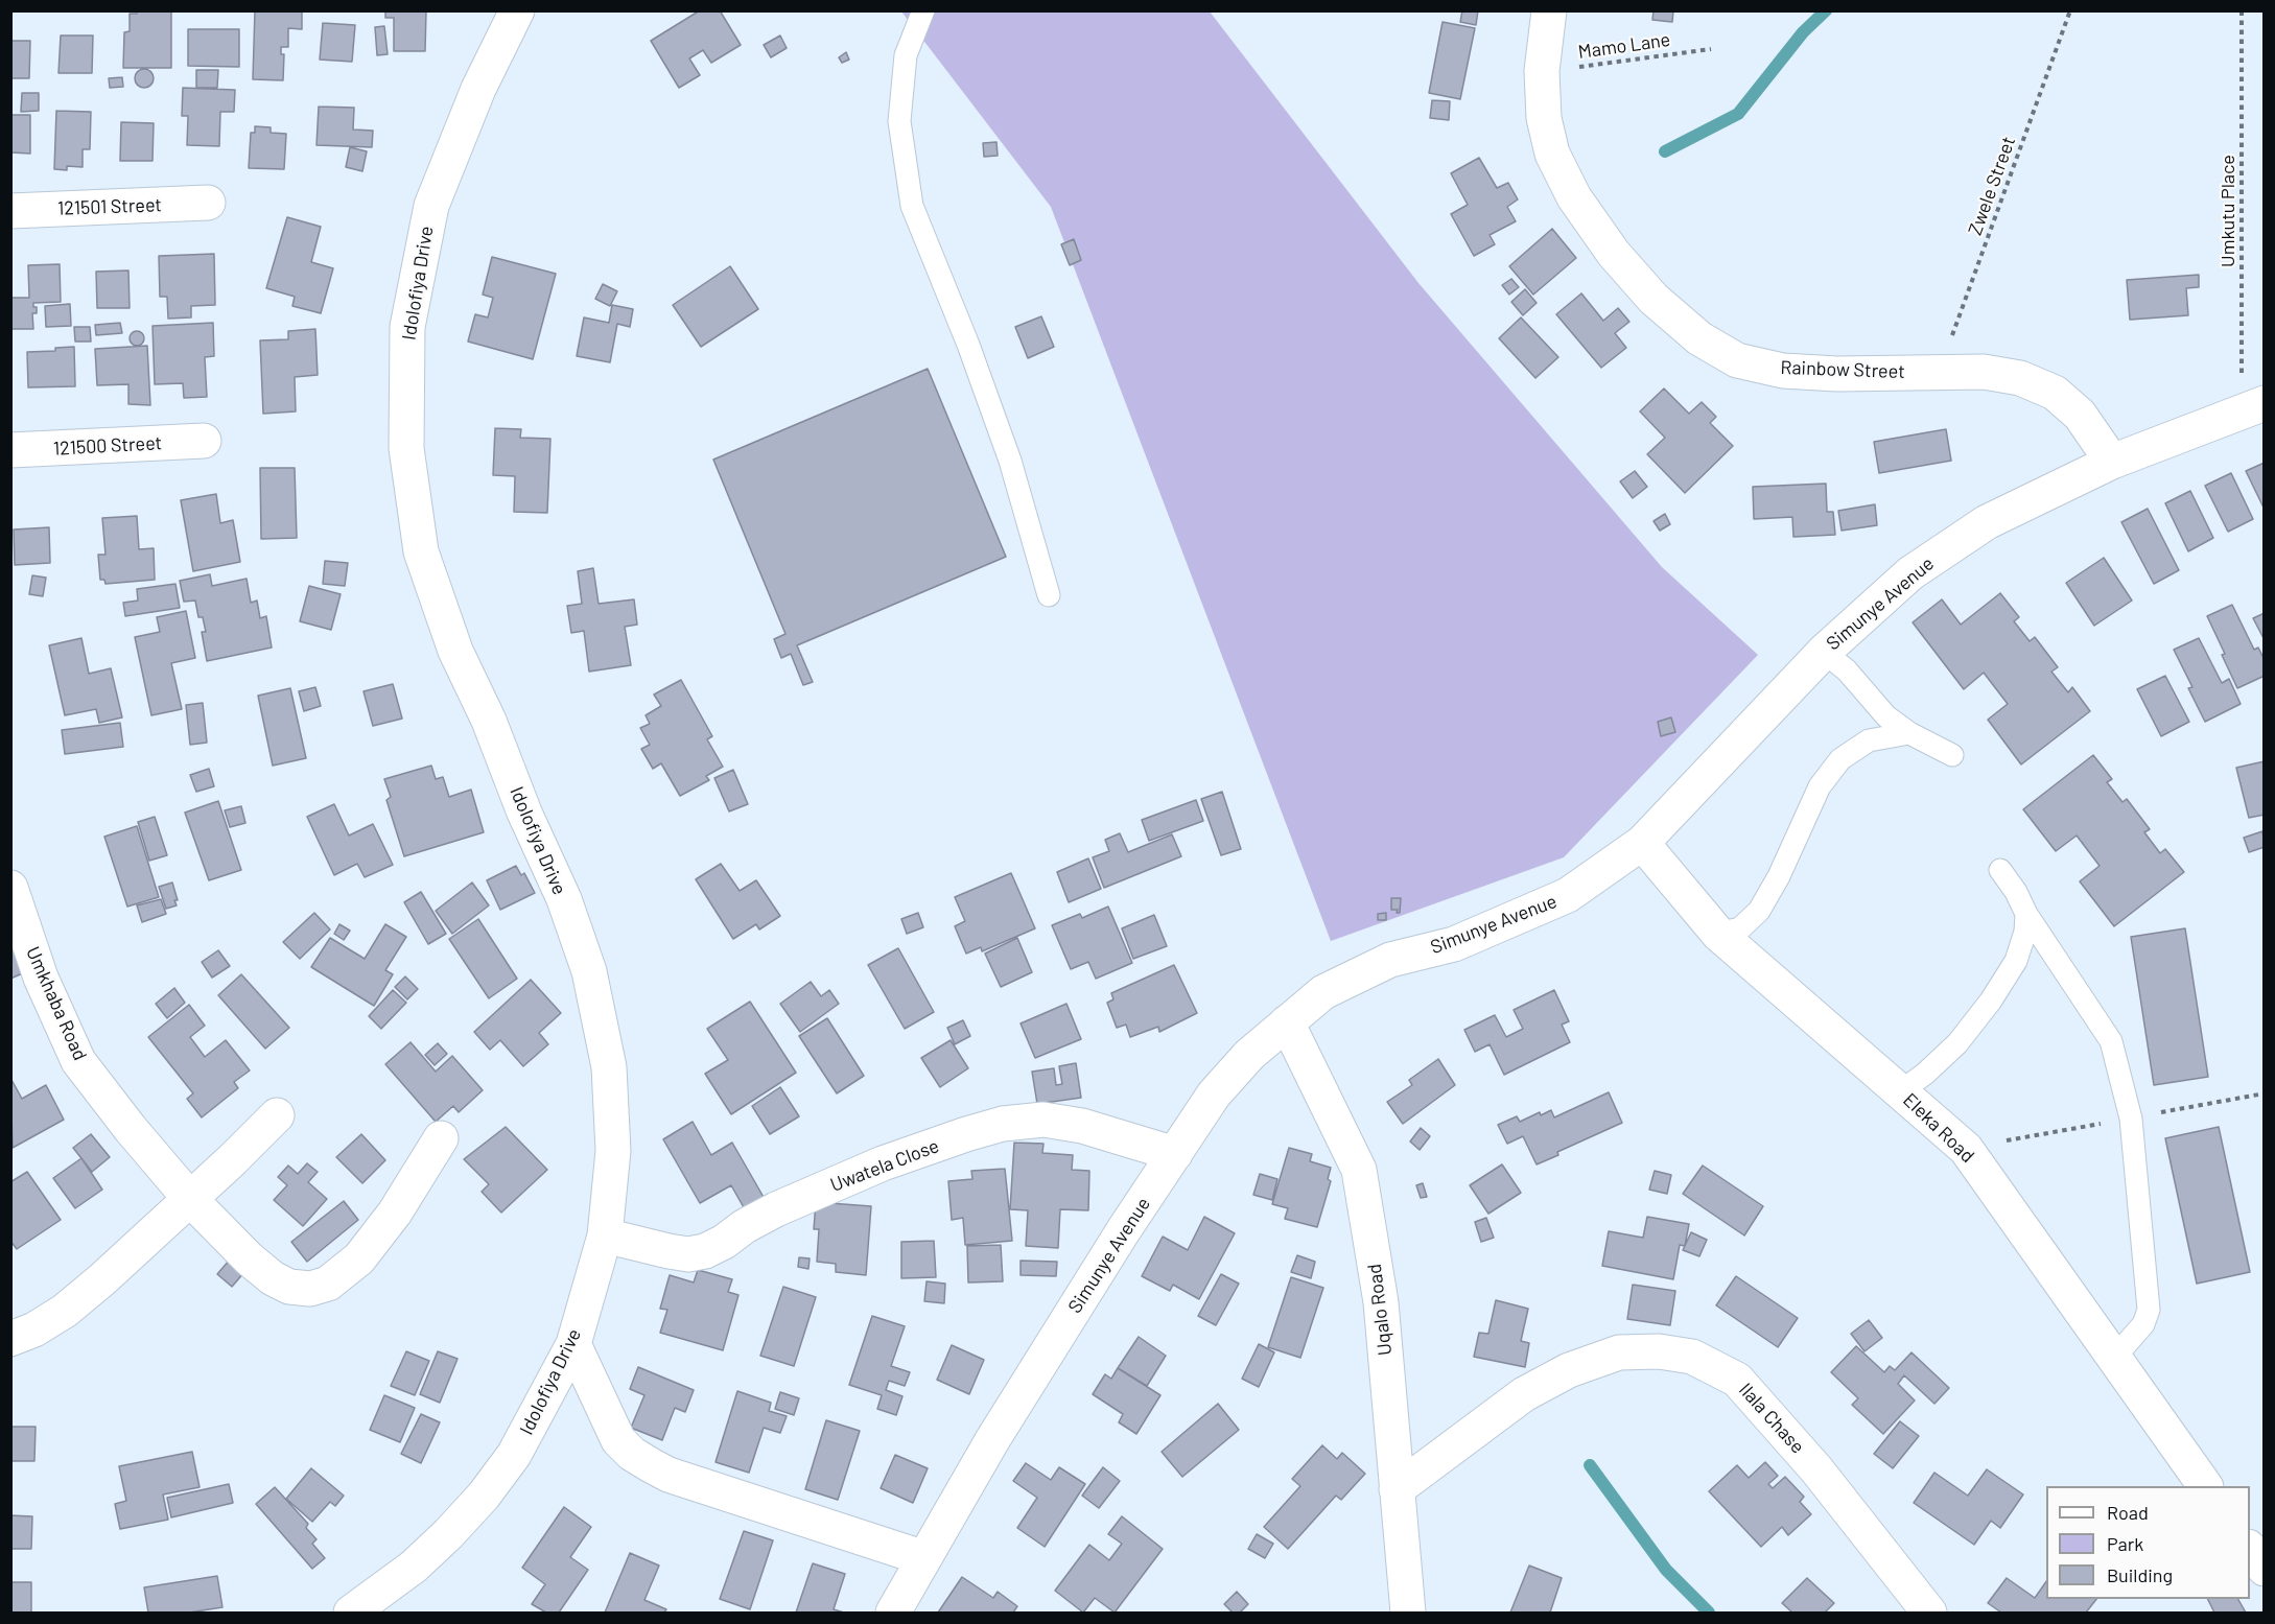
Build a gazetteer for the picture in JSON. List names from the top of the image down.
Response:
{
  "streets": {
    "street": [
      "121501 Street",
      "Idolofiya Drive",
      "Rainbow Street",
      "121500 Street",
      "Simunye Avenue",
      "Umkhaba Road",
      "Eleka Road",
      "Uwatela Close",
      "Uqalo Road",
      "Ilala Chase"
    ],
    "path": ["Mamo Lane", "Zwele Street", "Umkutu Place"]
  },
  "crossings": [
    ["Mamo Lane", "Rainbow Street"],
    ["Zwele Street", "Rainbow Street"],
    ["Umkutu Place", "Simunye Avenue"],
    ["Idolofiya Drive", "Uwatela Close"],
    ["Rainbow Street", "Simunye Avenue"],
    ["Simunye Avenue", "Eleka Road"],
    ["Simunye Avenue", "Uwatela Close"],
    ["Simunye Avenue", "Uqalo Road"],
    ["Uqalo Road", "Ilala Chase"]
  ],
  "legend": ["Road", "Park", "Building"]
}
